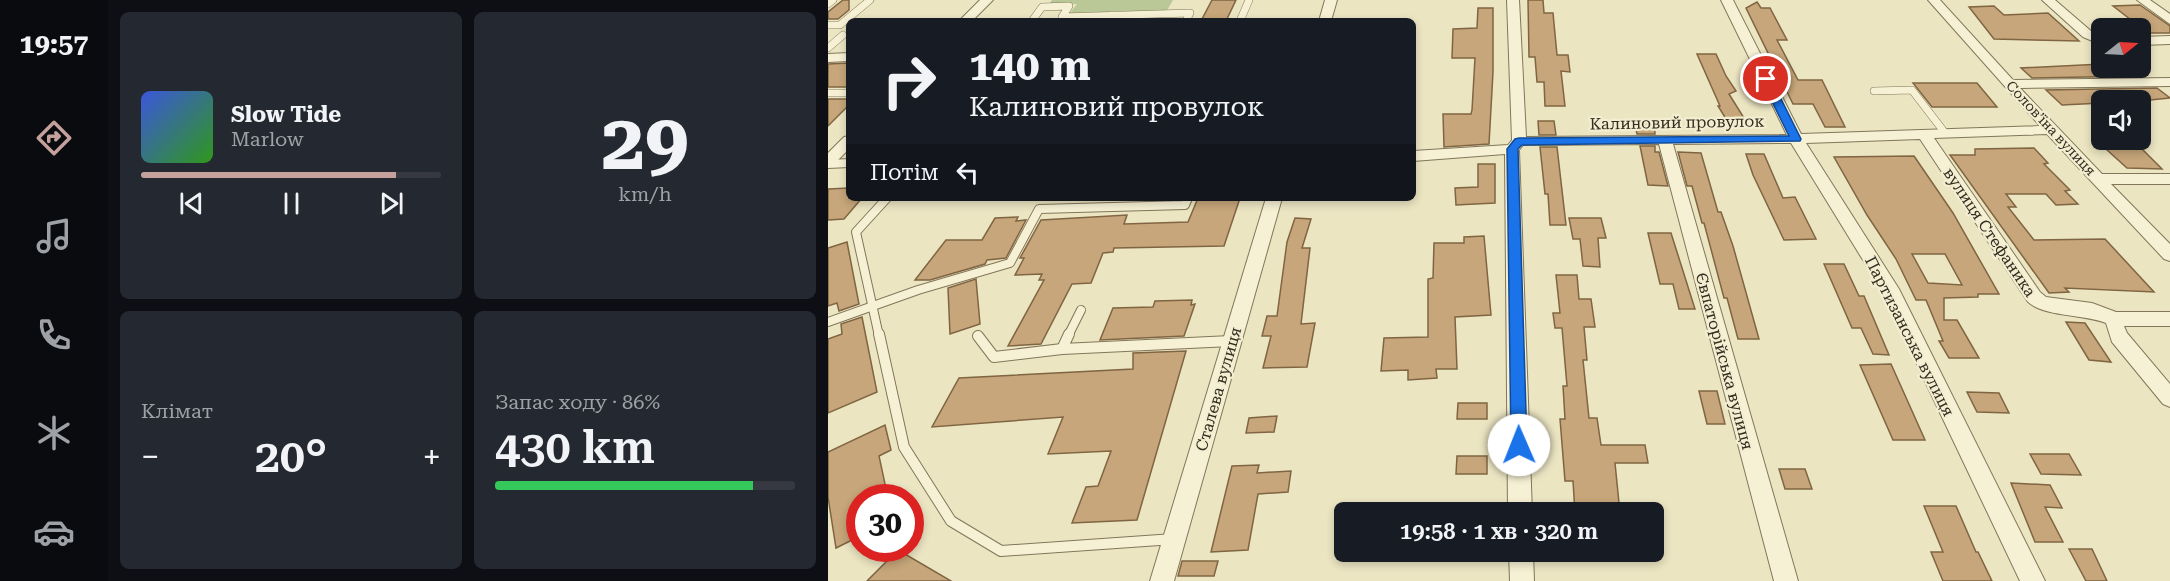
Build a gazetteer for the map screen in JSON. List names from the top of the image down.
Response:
{
  "streets": {
    "street": [
      "Калиновий провулок",
      "Соловʼїна вулиця",
      "вулиця Стефаника",
      "Партизанська вулиця",
      "Євпаторійська вулиця",
      "Сталева вулиця"
    ]
  },
  "crossings": [
    ["Калиновий провулок", "Соловʼїна вулиця"],
    ["Калиновий провулок", "вулиця Стефаника"],
    ["Калиновий провулок", "Партизанська вулиця"],
    ["Калиновий провулок", "Євпаторійська вулиця"]
  ],
  "north": "right",
  "page": {
    "tabs": "19:57",
    "tile": [
      ["29", "km/h"],
      "Клімат",
      ["Запас ходу · 86%", "430 km"]
    ],
    "turn": ["140 m", "Калиновий провулок"],
    "song": ["Slow Tide", "Marlow"],
    "then": "Потім",
    "heat": ["−", "20°", "+"],
    "limit": "30",
    "trip": "19:58 · 1 хв · 320 m"
  }
}
